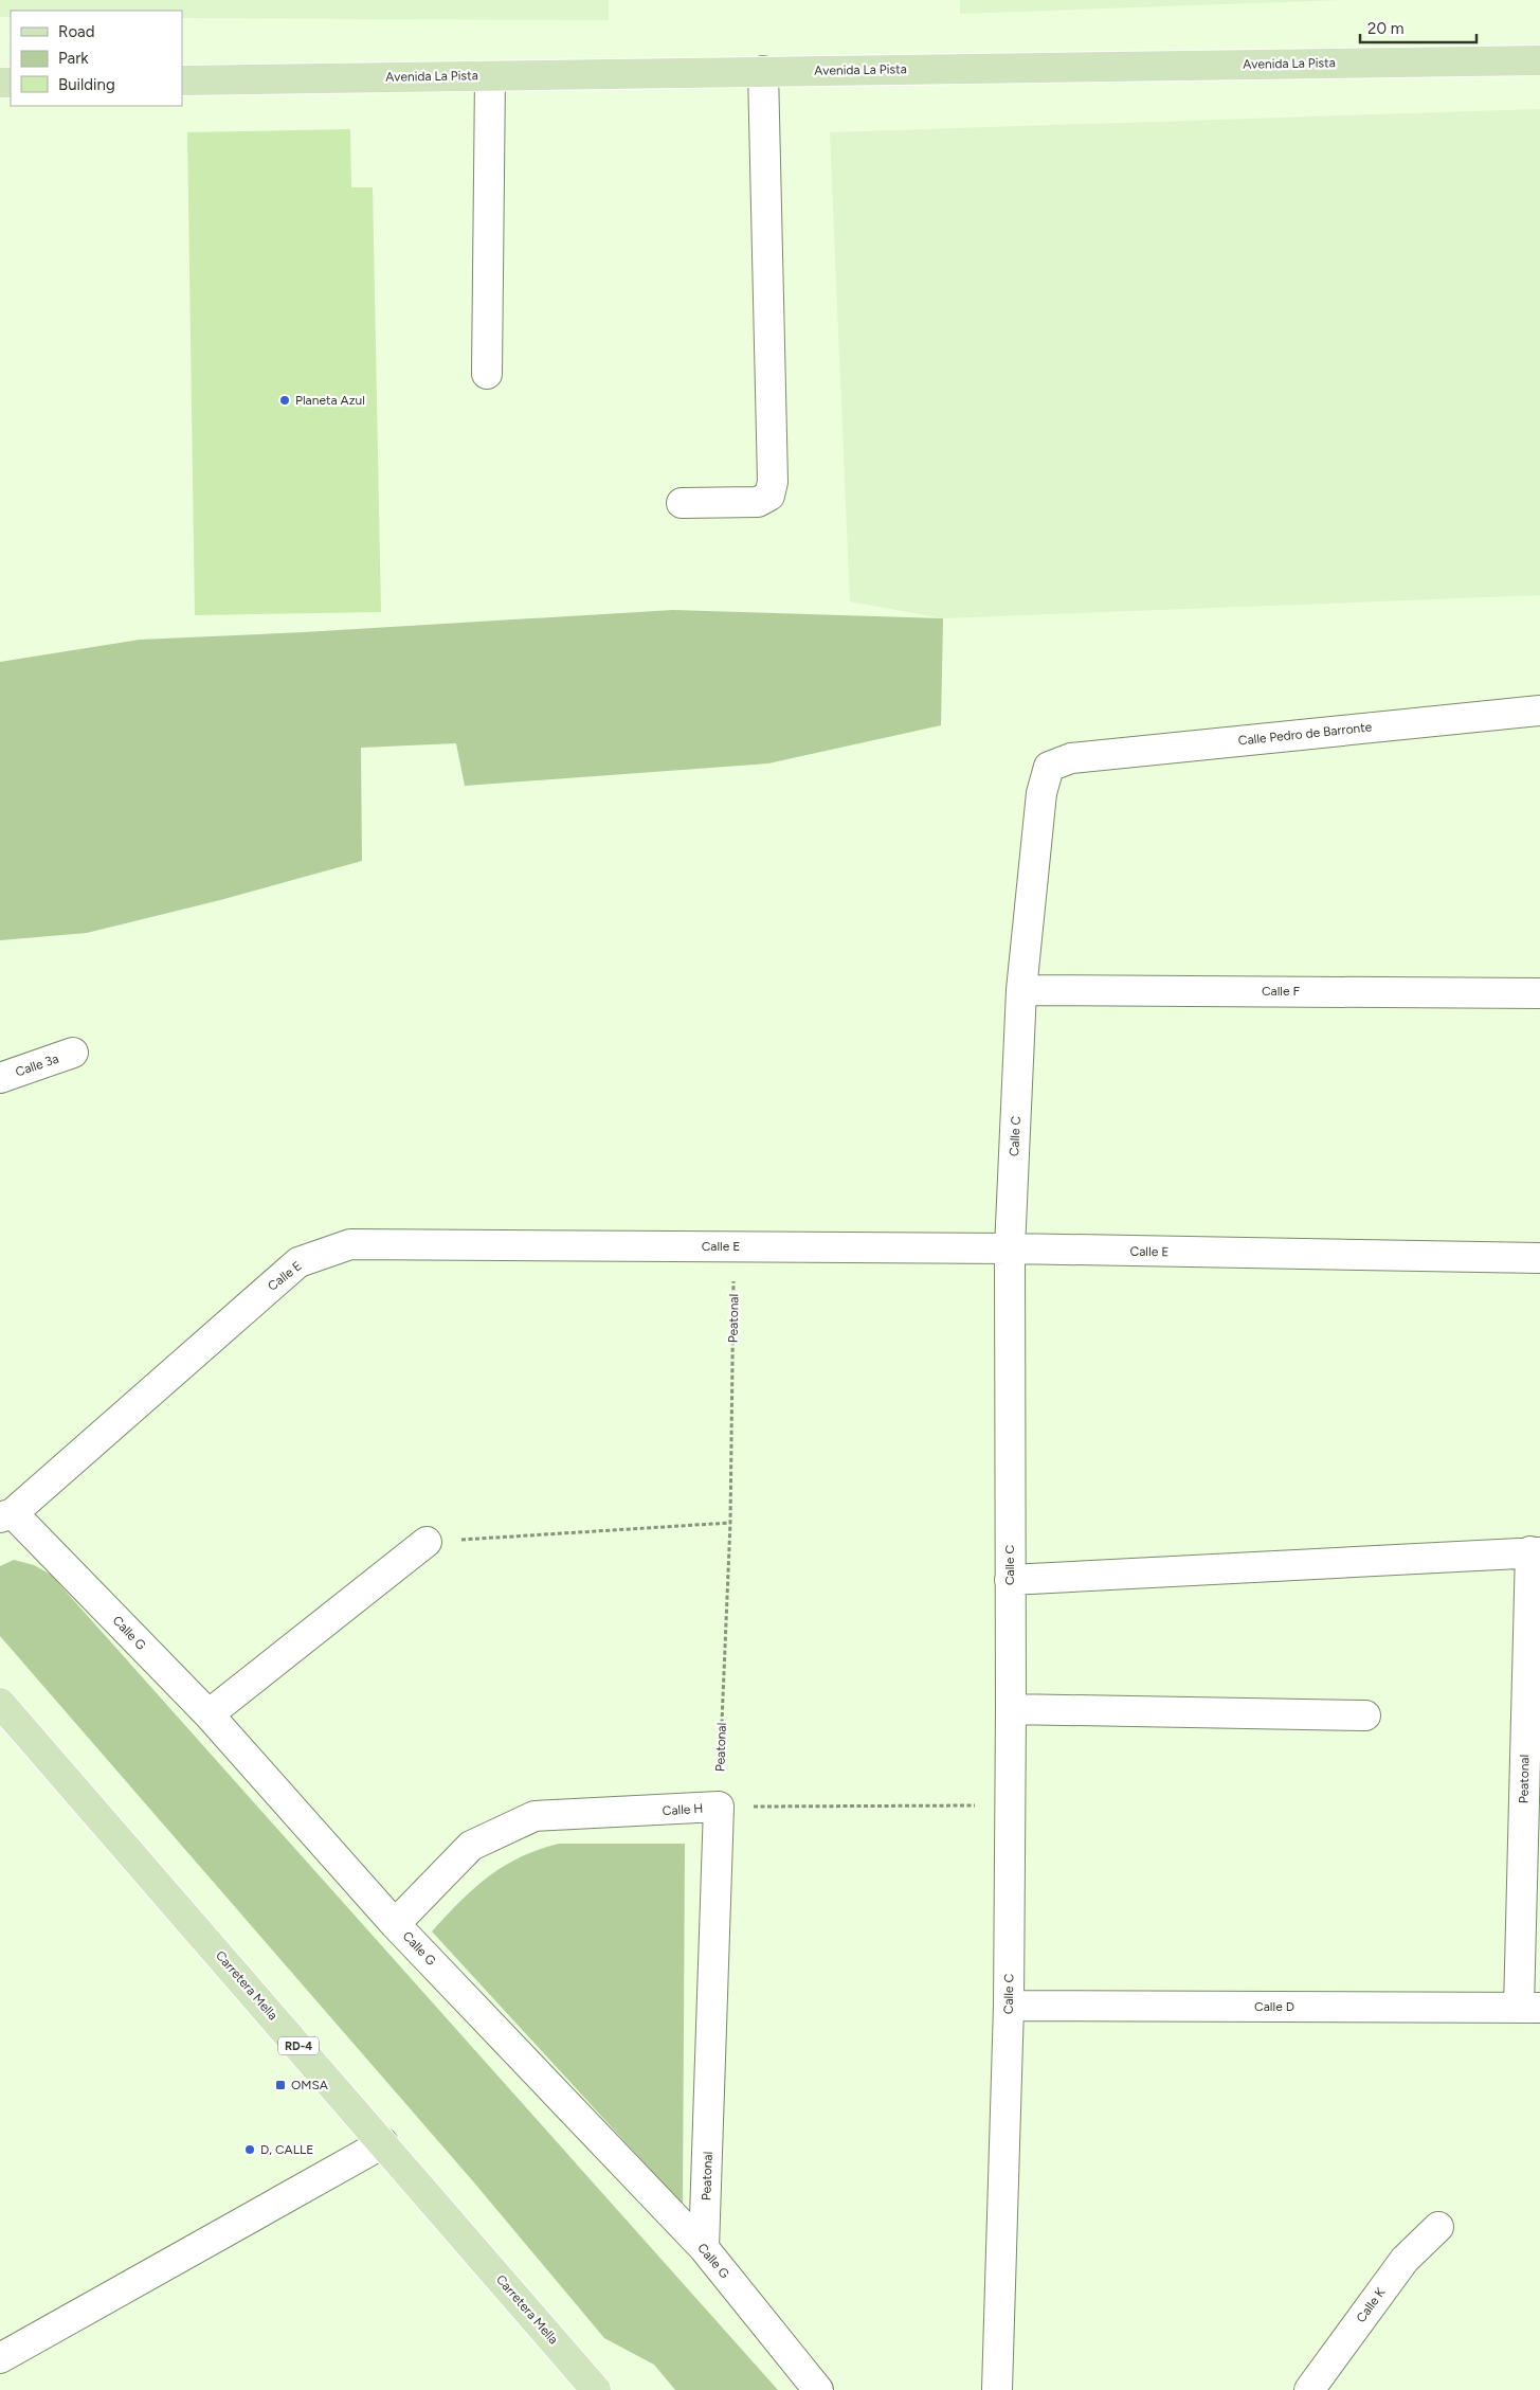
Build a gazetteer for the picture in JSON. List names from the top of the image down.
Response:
{
  "streets": {
    "main road": ["Avenida La Pista", "Carretera Mella", "RD-4"],
    "street": [
      "Calle Pedro de Barronte",
      "Calle F",
      "Calle 3a",
      "Calle C",
      "Calle E",
      "Peatonal",
      "Calle G",
      "Calle H",
      "Calle D",
      "Calle K"
    ]
  },
  "crossings": [
    ["Calle Pedro de Barronte", "Calle C"],
    ["Calle F", "Calle C"],
    ["Calle C", "Calle E"],
    ["Calle C", "Calle H"],
    ["Calle C", "Calle D"],
    ["Calle E", "Peatonal"],
    ["Calle E", "Calle G"],
    ["Peatonal", "Calle G"],
    ["Peatonal", "Calle H"],
    ["Peatonal", "Calle D"],
    ["Calle G", "Calle H"]
  ],
  "places": {
    "other": ["Planeta Azul", "D, CALLE"],
    "transit": ["OMSA"]
  },
  "legend": ["Road", "Park", "Building"],
  "scale_bar": "20 m"
}
